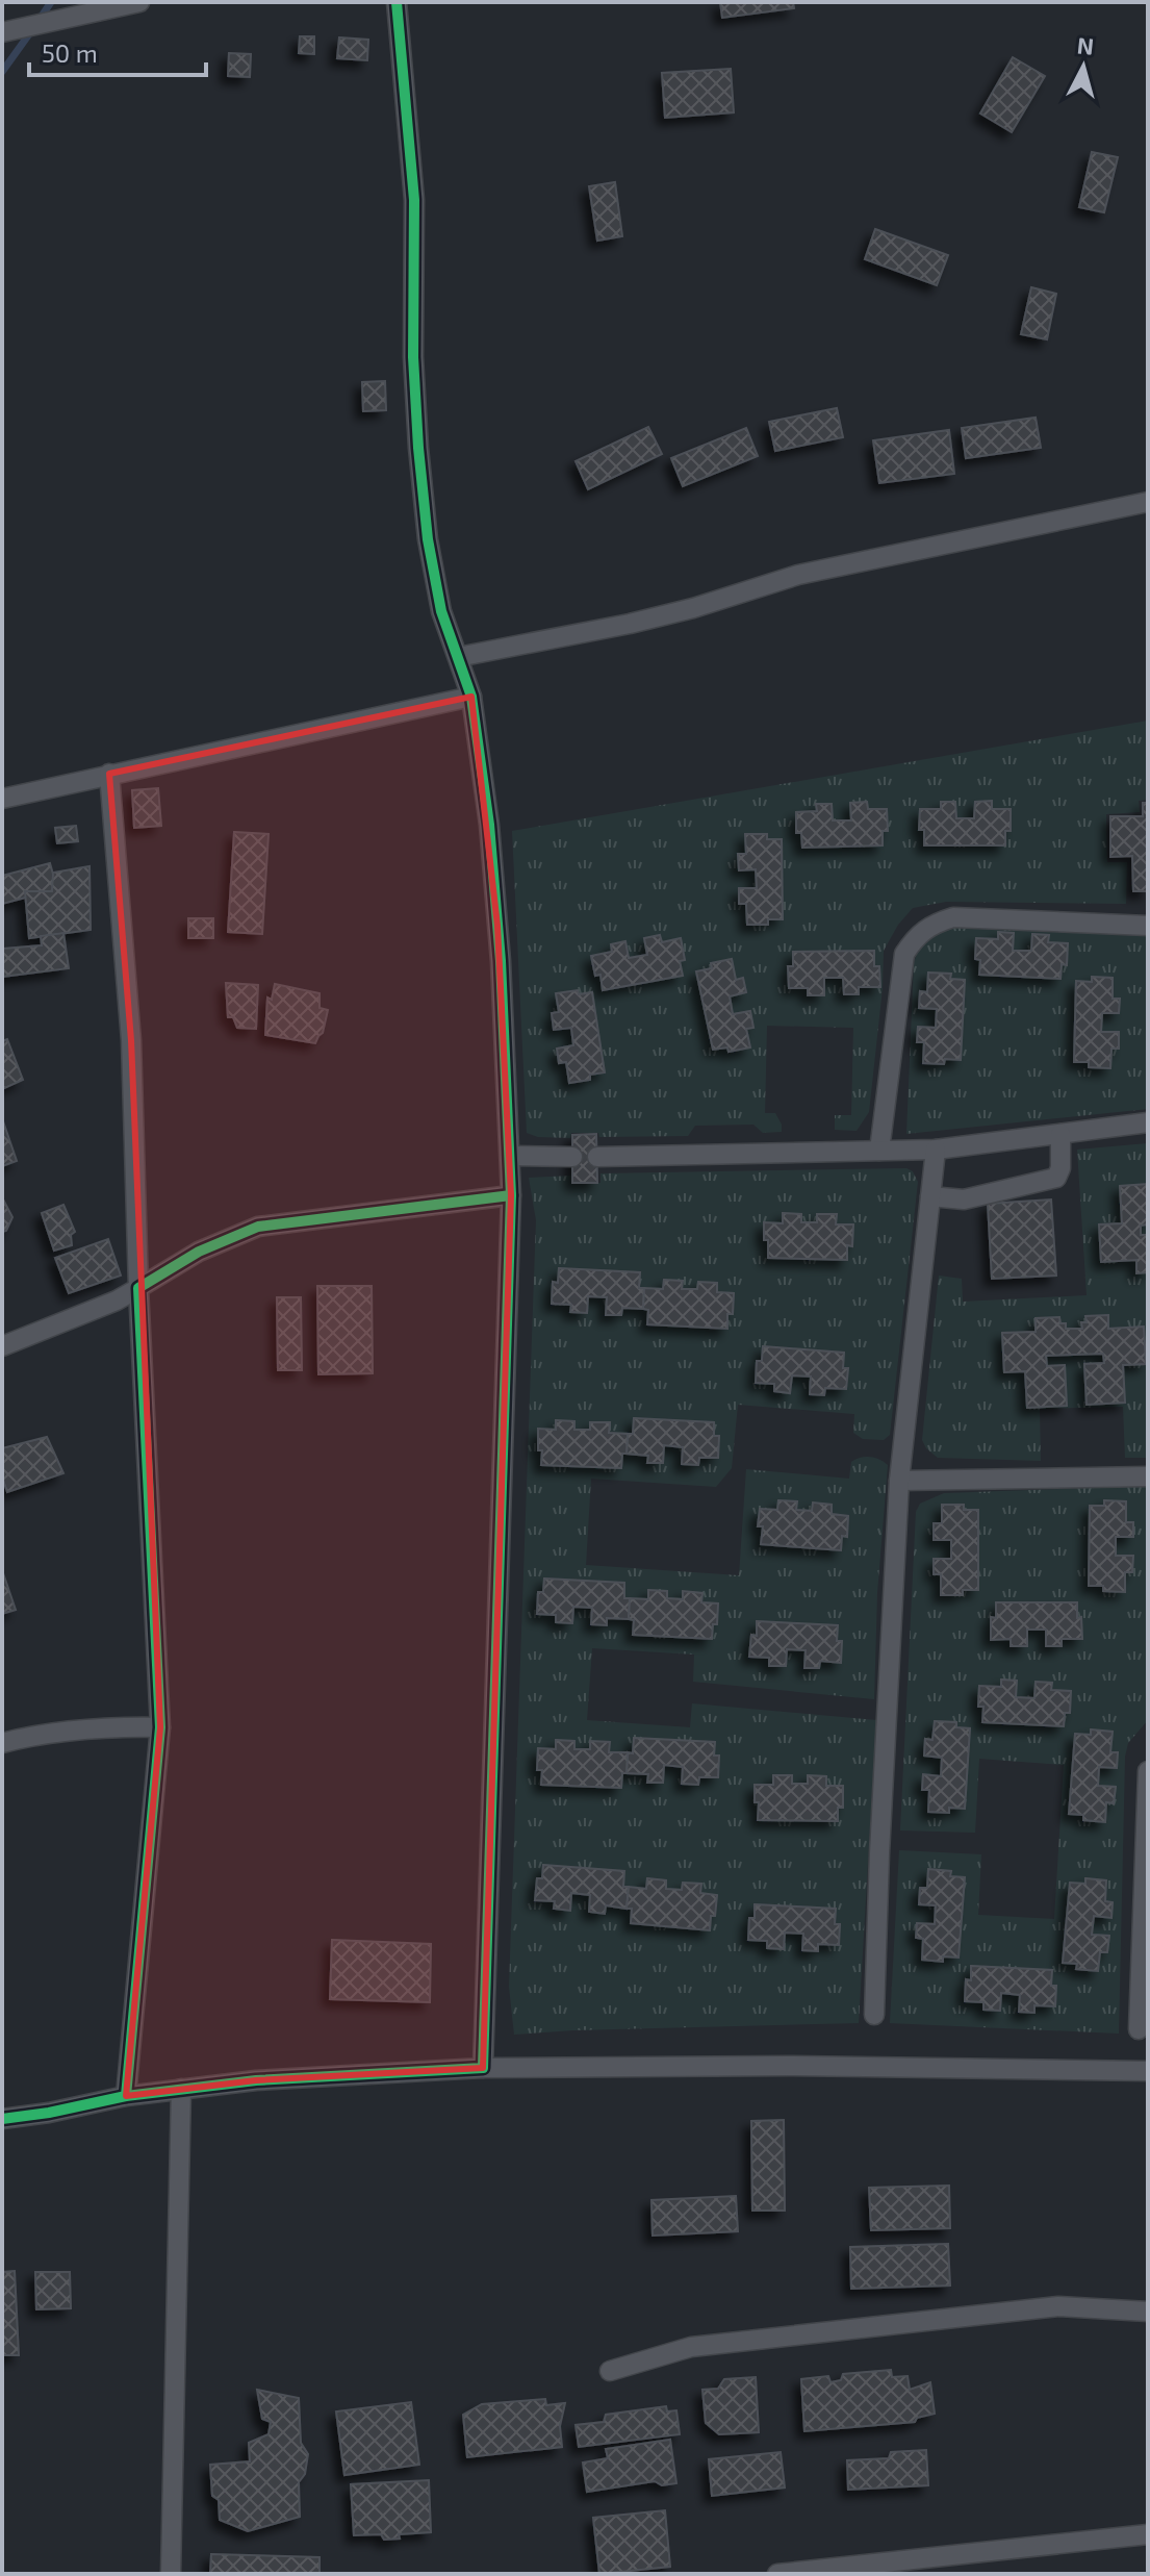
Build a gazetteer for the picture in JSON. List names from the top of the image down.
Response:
{
  "scale_bar": "50 m",
  "north": "top"
}
